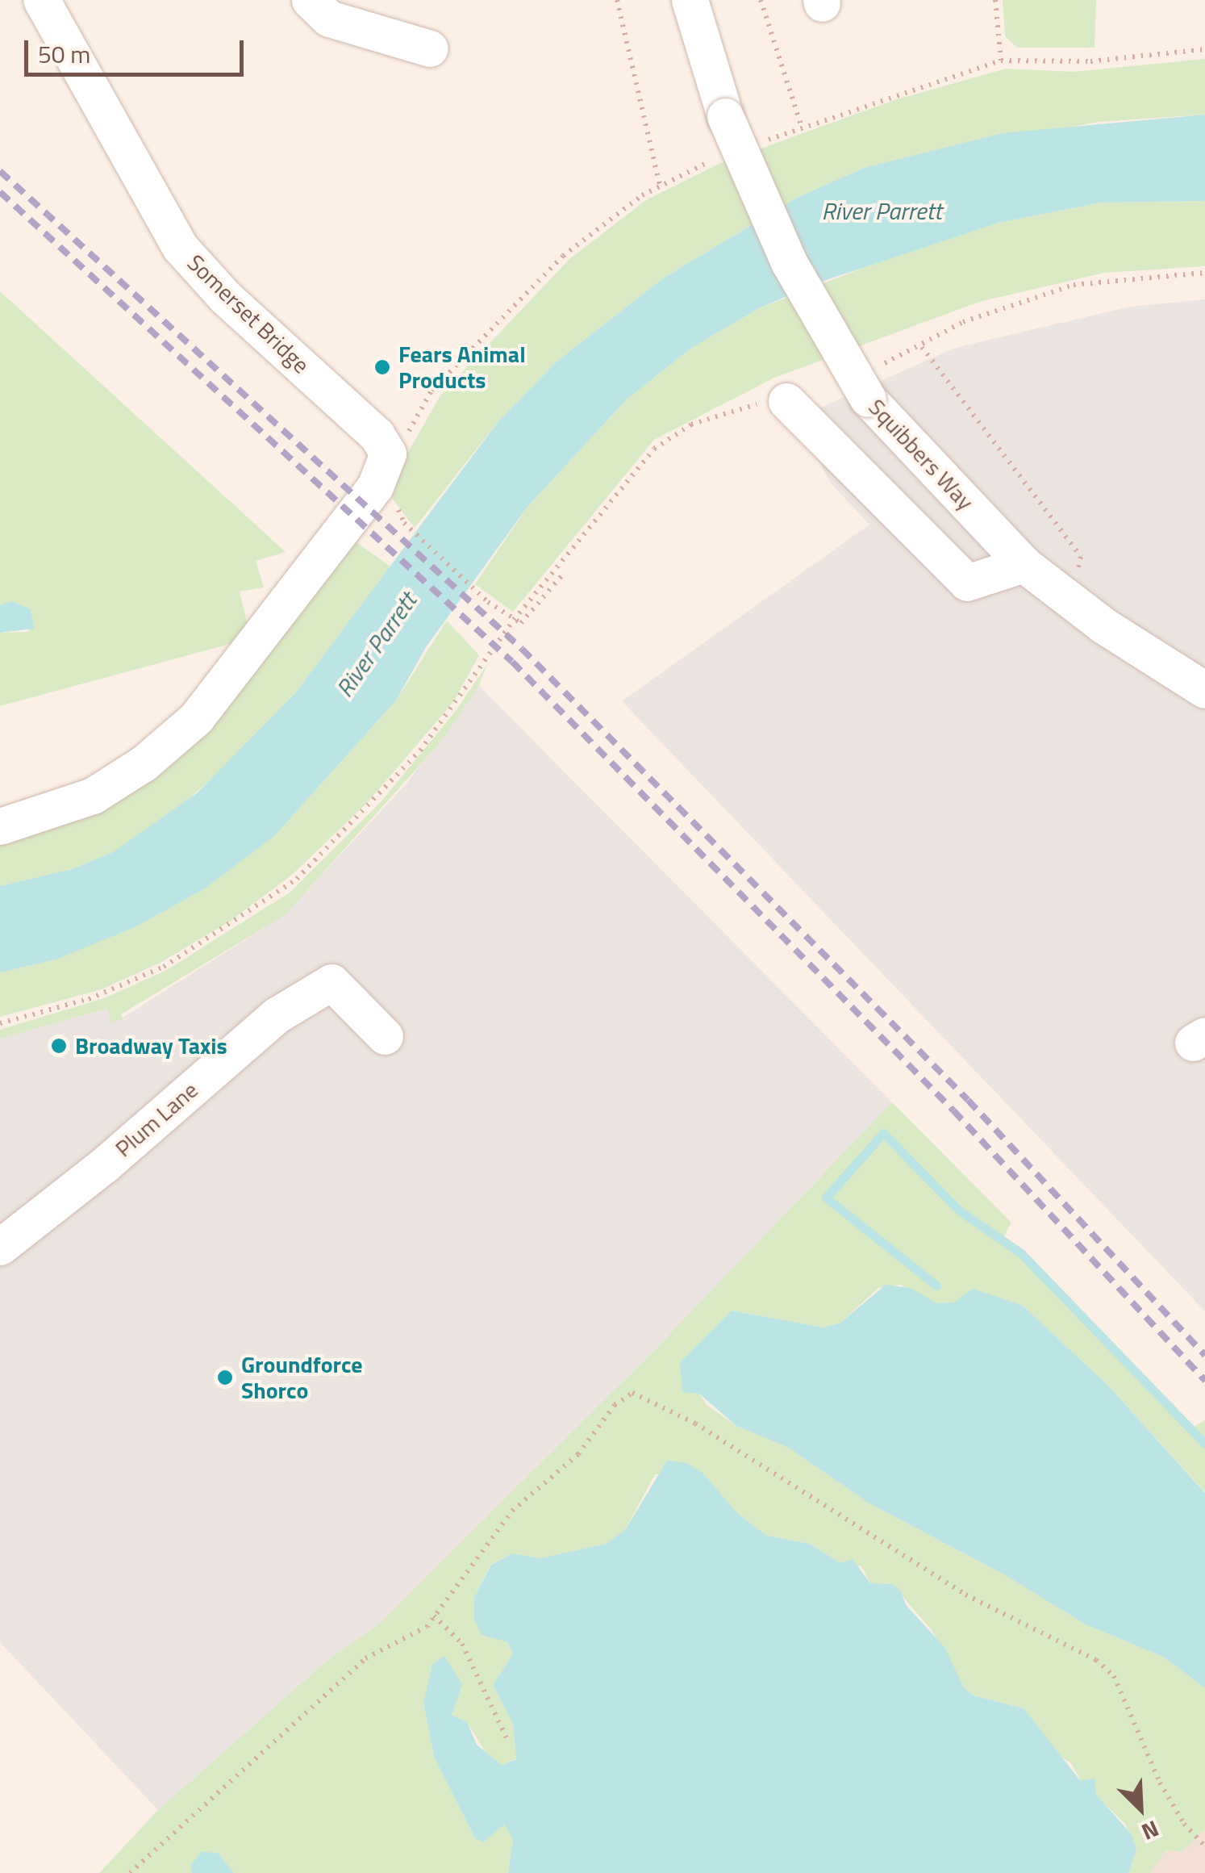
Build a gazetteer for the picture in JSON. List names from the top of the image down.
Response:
{
  "streets": {
    "street": ["Somerset Bridge", "Squibbers Way", "Plum Lane"]
  },
  "water": ["River Parrett"],
  "places": ["Fears Animal Products", "Broadway Taxis", "Groundforce Shorco"],
  "scale_bar": "50 m",
  "north": "bottom right"
}
